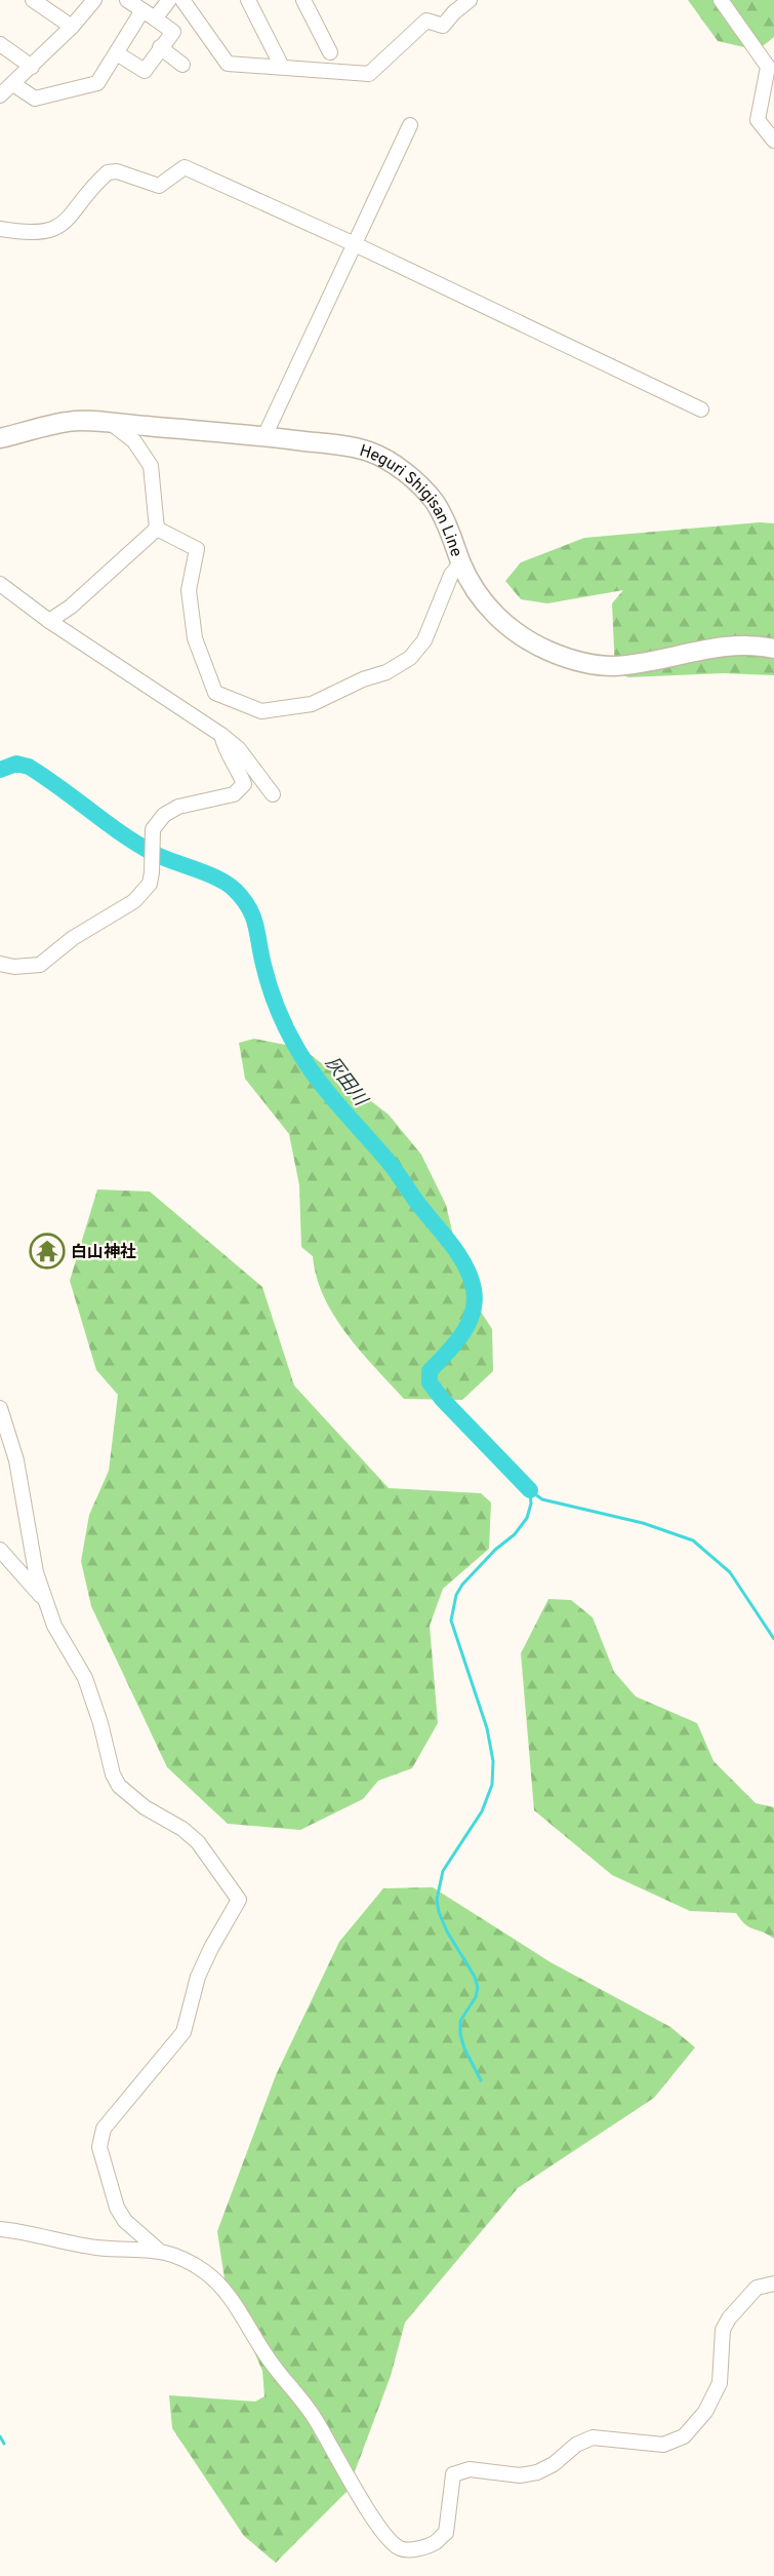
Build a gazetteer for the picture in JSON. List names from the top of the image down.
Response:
{
  "streets": {
    "main road": ["Heguri Shigisan Line"]
  },
  "water": ["灰田川"],
  "places": {
    "temple": ["白山神社"]
  }
}
